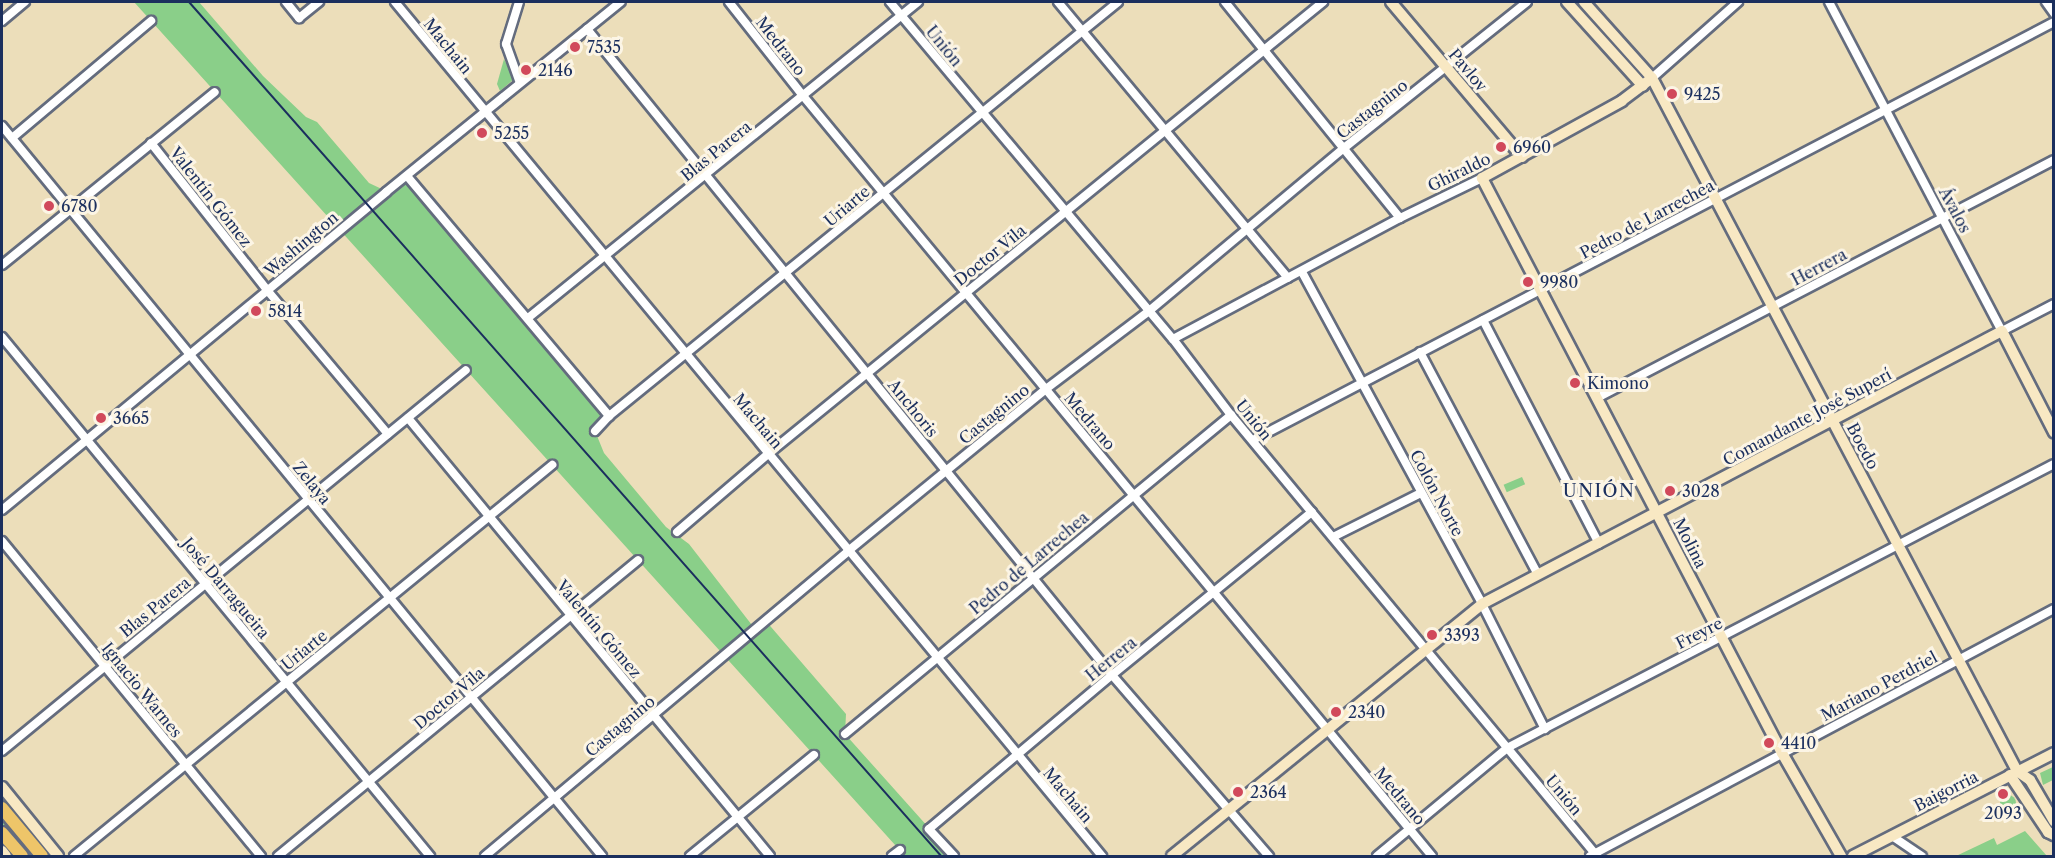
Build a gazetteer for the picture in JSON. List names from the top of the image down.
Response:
{
  "streets": {
    "street": [
      "Machain",
      "Medrano",
      "Unión",
      "Pavlov",
      "Castagnino",
      "Blas Parera",
      "Ghiraldo",
      "Valentín Gómez",
      "Uriarte",
      "Ávalos",
      "Pedro de Larrechea",
      "Washington",
      "Doctor Vila",
      "Herrera",
      "Anchoris",
      "Comandante José Superí",
      "Boedo",
      "Zelaya",
      "Colón Norte",
      "Molina",
      "José Darragueira",
      "Freyre",
      "Mariano Perdriel",
      "Ignacio Warnes",
      "Baigorria"
    ]
  },
  "crossings": [
    ["Machain", "Castagnino"],
    ["Machain", "Blas Parera"],
    ["Machain", "Uriarte"],
    ["Machain", "Pedro de Larrechea"],
    ["Machain", "Washington"],
    ["Machain", "Doctor Vila"],
    ["Machain", "Herrera"],
    ["Medrano", "Castagnino"],
    ["Medrano", "Blas Parera"],
    ["Medrano", "Uriarte"],
    ["Medrano", "Pedro de Larrechea"],
    ["Medrano", "Doctor Vila"],
    ["Medrano", "Herrera"],
    ["Medrano", "Comandante José Superí"],
    ["Medrano", "Freyre"],
    ["Unión", "Castagnino"],
    ["Unión", "Blas Parera"],
    ["Unión", "Ghiraldo"],
    ["Unión", "Uriarte"],
    ["Unión", "Pedro de Larrechea"],
    ["Unión", "Doctor Vila"],
    ["Unión", "Herrera"],
    ["Unión", "Comandante José Superí"],
    ["Unión", "Freyre"],
    ["Unión", "Mariano Perdriel"],
    ["Pavlov", "Castagnino"],
    ["Pavlov", "Ghiraldo"],
    ["Castagnino", "Valentín Gómez"],
    ["Castagnino", "Anchoris"],
    ["Castagnino", "Zelaya"],
    ["Blas Parera", "Valentín Gómez"],
    ["Blas Parera", "Anchoris"],
    ["Blas Parera", "Zelaya"],
    ["Blas Parera", "José Darragueira"],
    ["Blas Parera", "Ignacio Warnes"],
    ["Ghiraldo", "Boedo"],
    ["Ghiraldo", "Colón Norte"],
    ["Ghiraldo", "Molina"],
    ["Valentín Gómez", "Uriarte"],
    ["Valentín Gómez", "Washington"],
    ["Valentín Gómez", "Doctor Vila"],
    ["Uriarte", "Anchoris"],
    ["Uriarte", "Zelaya"],
    ["Uriarte", "José Darragueira"],
    ["Uriarte", "Ignacio Warnes"],
    ["Ávalos", "Pedro de Larrechea"],
    ["Ávalos", "Herrera"],
    ["Ávalos", "Comandante José Superí"],
    ["Pedro de Larrechea", "Anchoris"],
    ["Pedro de Larrechea", "Boedo"],
    ["Pedro de Larrechea", "Colón Norte"],
    ["Pedro de Larrechea", "Molina"],
    ["Washington", "Anchoris"],
    ["Washington", "Zelaya"],
    ["Washington", "José Darragueira"],
    ["Doctor Vila", "Anchoris"],
    ["Doctor Vila", "Zelaya"],
    ["Doctor Vila", "José Darragueira"],
    ["Herrera", "Anchoris"],
    ["Herrera", "Boedo"],
    ["Herrera", "Molina"],
    ["Anchoris", "Comandante José Superí"],
    ["Comandante José Superí", "Boedo"],
    ["Comandante José Superí", "Colón Norte"],
    ["Comandante José Superí", "Molina"],
    ["Boedo", "Freyre"],
    ["Boedo", "Mariano Perdriel"],
    ["Boedo", "Baigorria"],
    ["Colón Norte", "Freyre"],
    ["Molina", "Freyre"],
    ["Molina", "Mariano Perdriel"]
  ],
  "districts": ["UNIÓN"],
  "places": [
    "7535",
    "2146",
    "9425",
    "5255",
    "6960",
    "6780",
    "9980",
    "5814",
    "Kimono",
    "3665",
    "3028",
    "3393",
    "2340",
    "4410",
    "2364",
    "2093"
  ]
}
